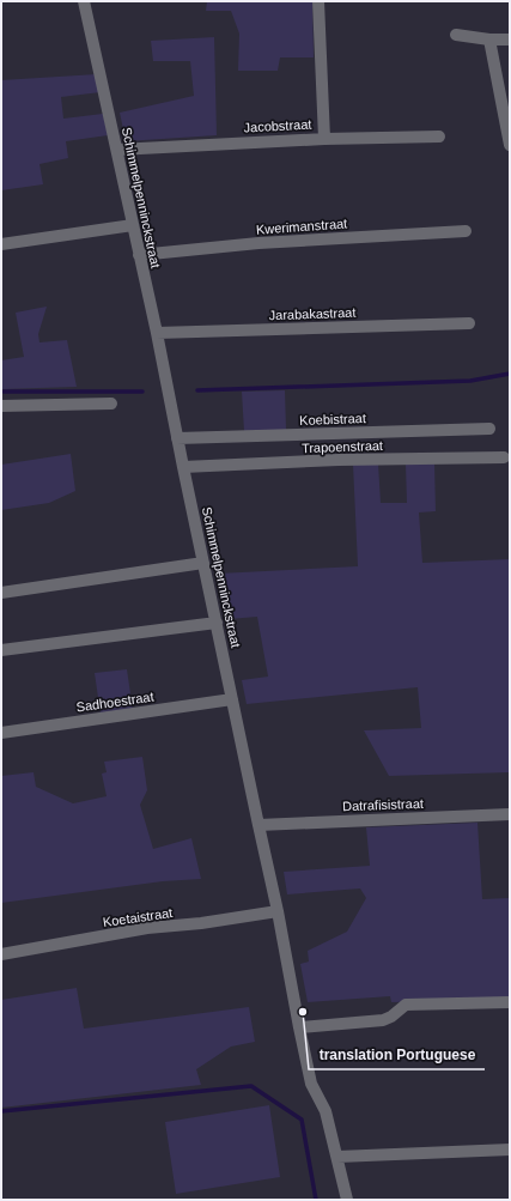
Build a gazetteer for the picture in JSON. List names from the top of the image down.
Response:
{
  "streets": {
    "street": [
      "Jacobstraat",
      "Schimmelpenninckstraat",
      "Kwerimanstraat",
      "Jarabakastraat",
      "Koebistraat",
      "Trapoenstraat",
      "Sadhoestraat",
      "Datrafisistraat",
      "Koetaistraat"
    ]
  },
  "crossings": [
    ["Jacobstraat", "Schimmelpenninckstraat"],
    ["Schimmelpenninckstraat", "Kwerimanstraat"],
    ["Schimmelpenninckstraat", "Jarabakastraat"],
    ["Schimmelpenninckstraat", "Koebistraat"],
    ["Schimmelpenninckstraat", "Trapoenstraat"],
    ["Schimmelpenninckstraat", "Sadhoestraat"],
    ["Schimmelpenninckstraat", "Datrafisistraat"],
    ["Schimmelpenninckstraat", "Koetaistraat"]
  ],
  "places": ["translation Portuguese"]
}
